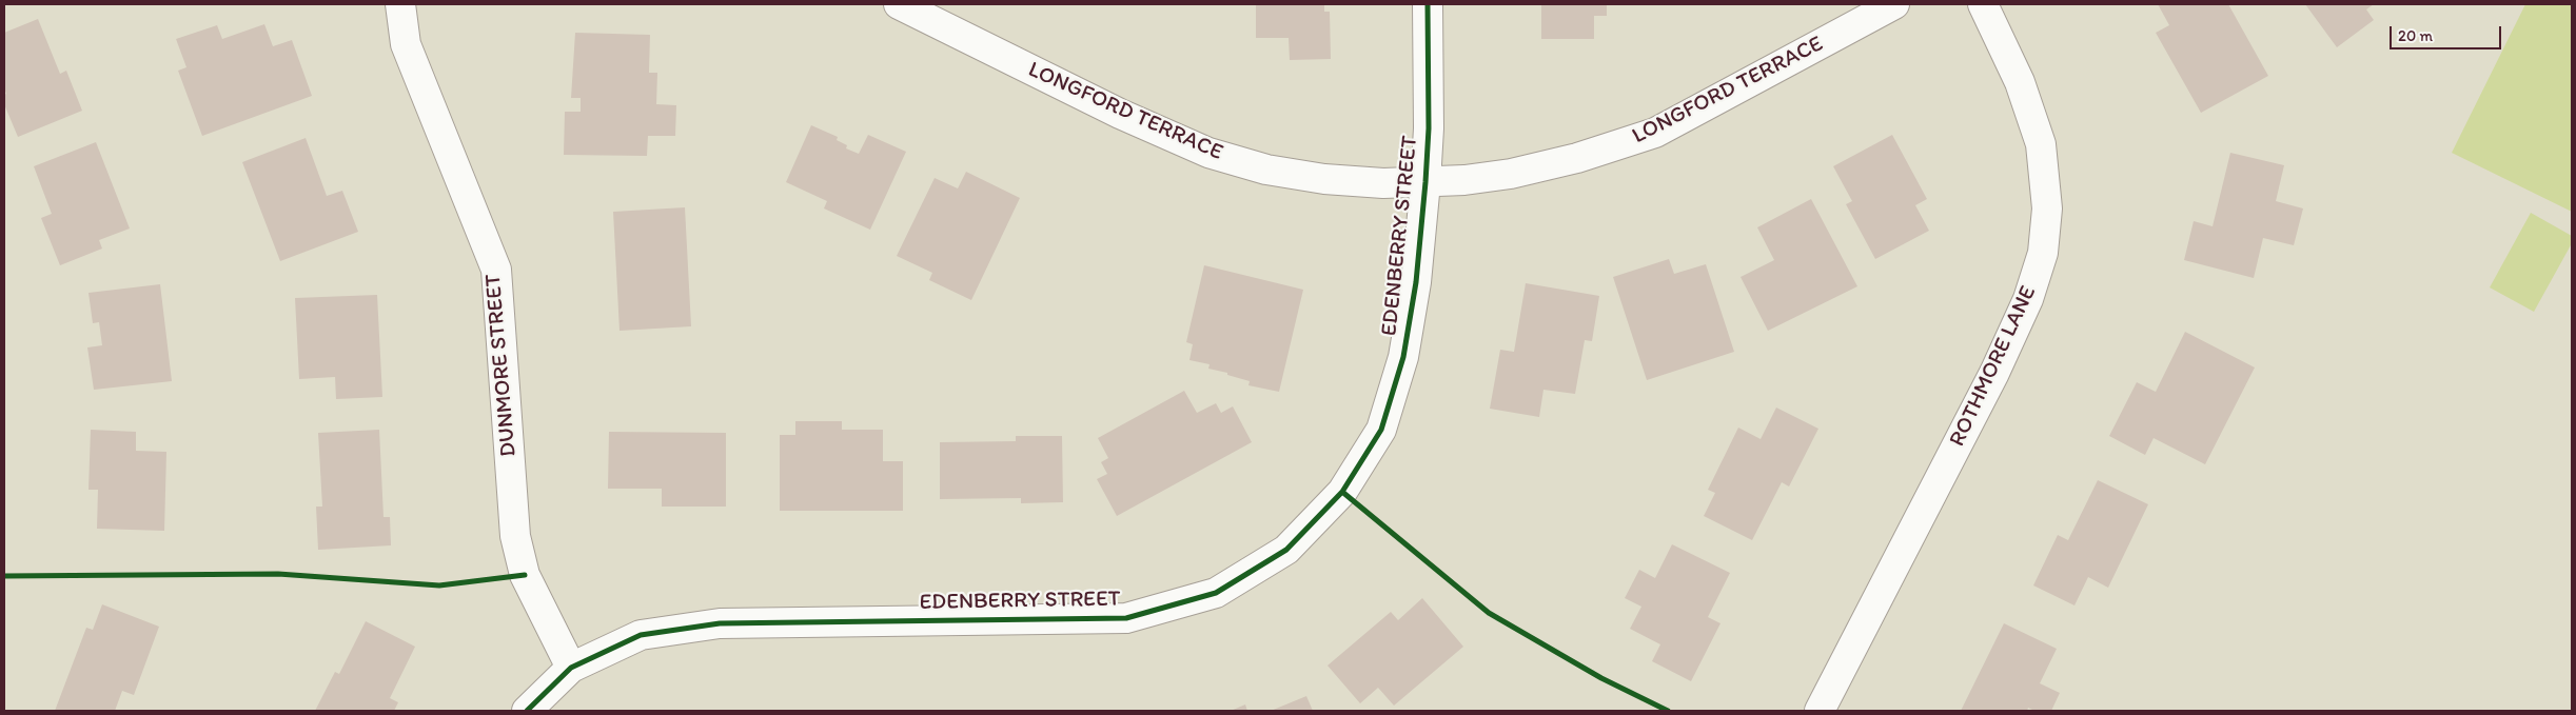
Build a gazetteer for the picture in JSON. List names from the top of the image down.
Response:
{
  "streets": {
    "street": [
      "LONGFORD TERRACE",
      "EDENBERRY STREET",
      "DUNMORE STREET",
      "ROTHMORE LANE"
    ]
  },
  "crossings": [
    ["LONGFORD TERRACE", "EDENBERRY STREET"],
    ["EDENBERRY STREET", "DUNMORE STREET"]
  ],
  "scale_bar": "20 m"
}
